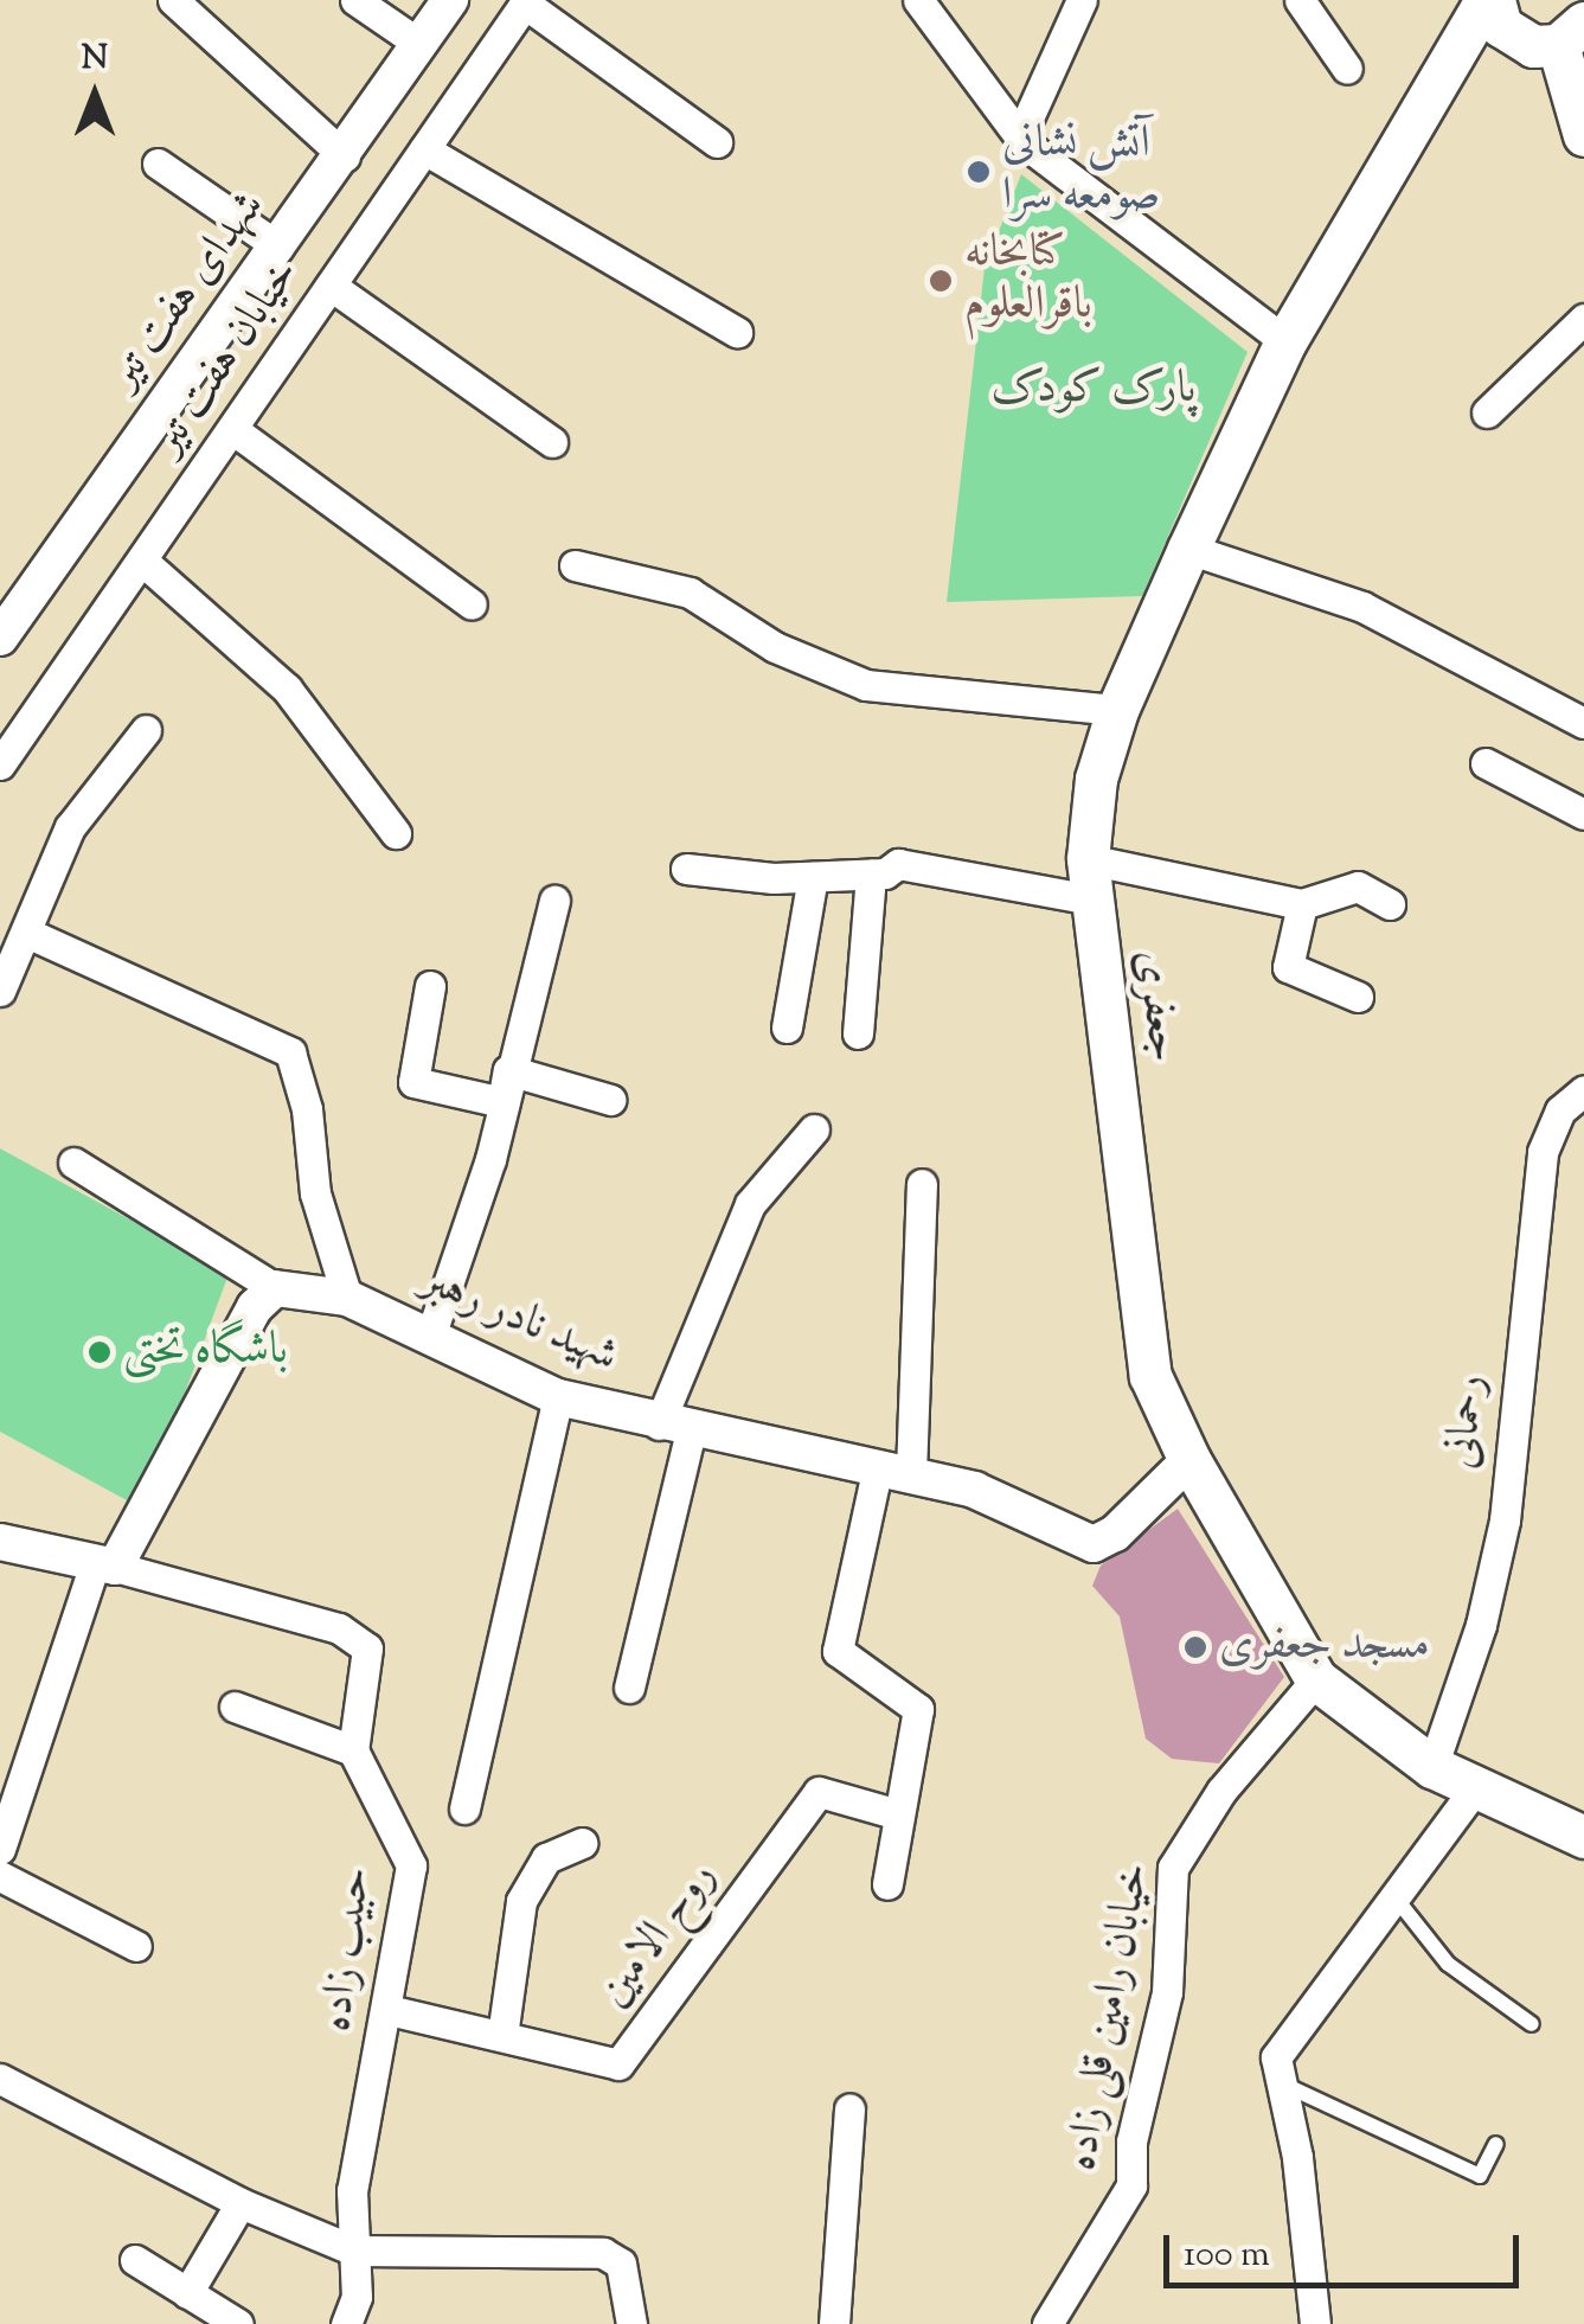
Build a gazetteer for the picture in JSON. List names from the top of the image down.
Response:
{
  "streets": {
    "main road": ["جعفری"],
    "street": [
      "شهدای هفت تیر",
      "خیابان هفت تیر",
      "شهید نادر رهبر",
      "رحمانی",
      "روح الامین",
      "حبیب زاده",
      "خیابان رامین قلی زاده"
    ]
  },
  "crossings": [
    ["جعفری", "شهید نادر رهبر"],
    ["جعفری", "رحمانی"],
    ["جعفری", "خیابان رامین قلی زاده"],
    ["روح الامین", "حبیب زاده"]
  ],
  "parks": ["پارک کودک"],
  "places": [
    "آتش نشانی صومعه سرا",
    "کتابخانه باقرالعلوم",
    "باشگاه تختی",
    "مسجد جعفری"
  ],
  "scale_bar": "100 m",
  "north": "top"
}
